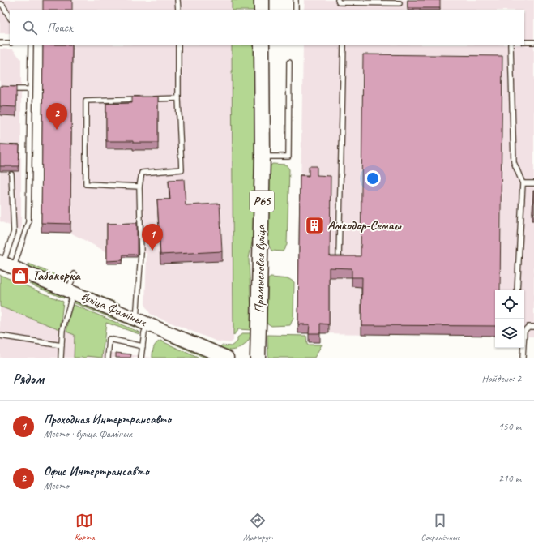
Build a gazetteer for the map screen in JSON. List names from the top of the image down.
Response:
{
  "streets": {
    "main road": ["Р65", "Прамысловая вуліца", "вуліца Фаміных"]
  },
  "places": {
    "building": ["Амкодор-Семаш"],
    "shop": ["Табакерка"]
  },
  "page": {
    "search": "Поиск",
    "pins": ["2", "1"],
    "heading": ["Рядом", "Найдено: 2"],
    "list": [
      {
        "mark": "1",
        "name": "Проходная Интертрансавто",
        "note": "Место · вуліца Фаміных",
        "value": "150 m"
      },
      {
        "mark": "2",
        "name": "Офис Интертрансавто",
        "note": "Место",
        "value": "210 m"
      }
    ],
    "nav": ["Карта", "Маршрут", "Сохранённые"]
  }
}
